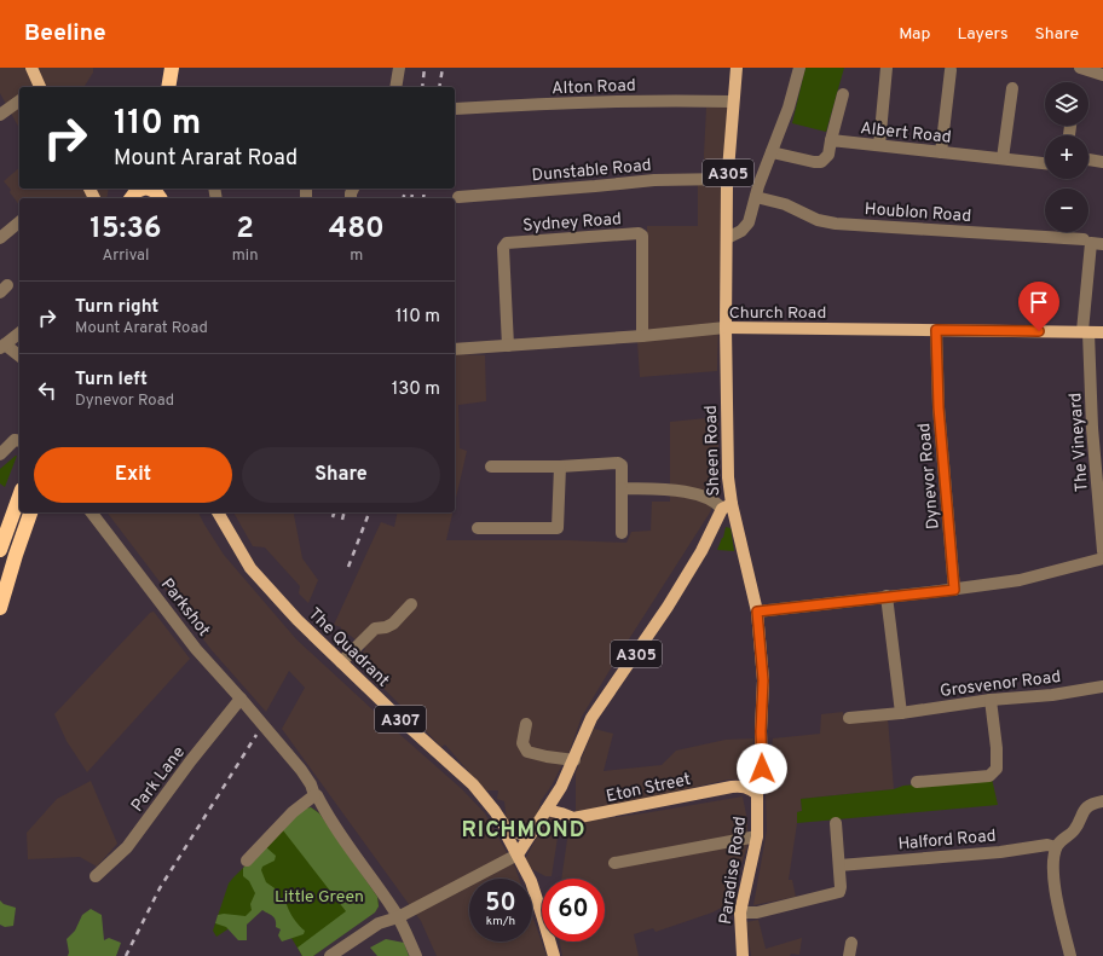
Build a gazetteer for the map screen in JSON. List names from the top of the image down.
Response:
{
  "streets": {
    "main road": [
      "A305",
      "Church Road",
      "Sheen Road",
      "The Quadrant",
      "A307",
      "Eton Street",
      "Paradise Road"
    ],
    "street": [
      "Alton Road",
      "Albert Road",
      "Dunstable Road",
      "Houblon Road",
      "Sydney Road",
      "The Vineyard",
      "Dynevor Road",
      "Parkshot",
      "Grosvenor Road",
      "Park Lane",
      "Halford Road"
    ]
  },
  "crossings": [
    ["Alton Road", "Sheen Road"],
    ["Dunstable Road", "Sheen Road"],
    ["Sydney Road", "Church Road"],
    ["Church Road", "The Vineyard"],
    ["Church Road", "Sheen Road"],
    ["Church Road", "Dynevor Road"],
    ["Sheen Road", "The Quadrant"],
    ["Sheen Road", "Eton Street"],
    ["Sheen Road", "Paradise Road"],
    ["Parkshot", "Park Lane"],
    ["Eton Street", "Paradise Road"]
  ],
  "districts": ["RICHMOND"],
  "parks": ["Little Green"],
  "page": {
    "header": "Beeline",
    "nav": ["Map", "Layers", "Share"],
    "map_buttons": ["+", "−"],
    "turn": ["110 m", "Mount Ararat Road"],
    "eta": [
      "15:36",
      "Arrival",
      "2",
      "min",
      "480",
      "m"
    ],
    "list": [
      {
        "name": "Turn right",
        "note": "Mount Ararat Road",
        "value": "110 m"
      },
      {
        "name": "Turn left",
        "note": "Dynevor Road",
        "value": "130 m"
      }
    ],
    "buttons": ["Exit", "Share"],
    "speed": "50 km/h",
    "limit": "60"
  }
}
